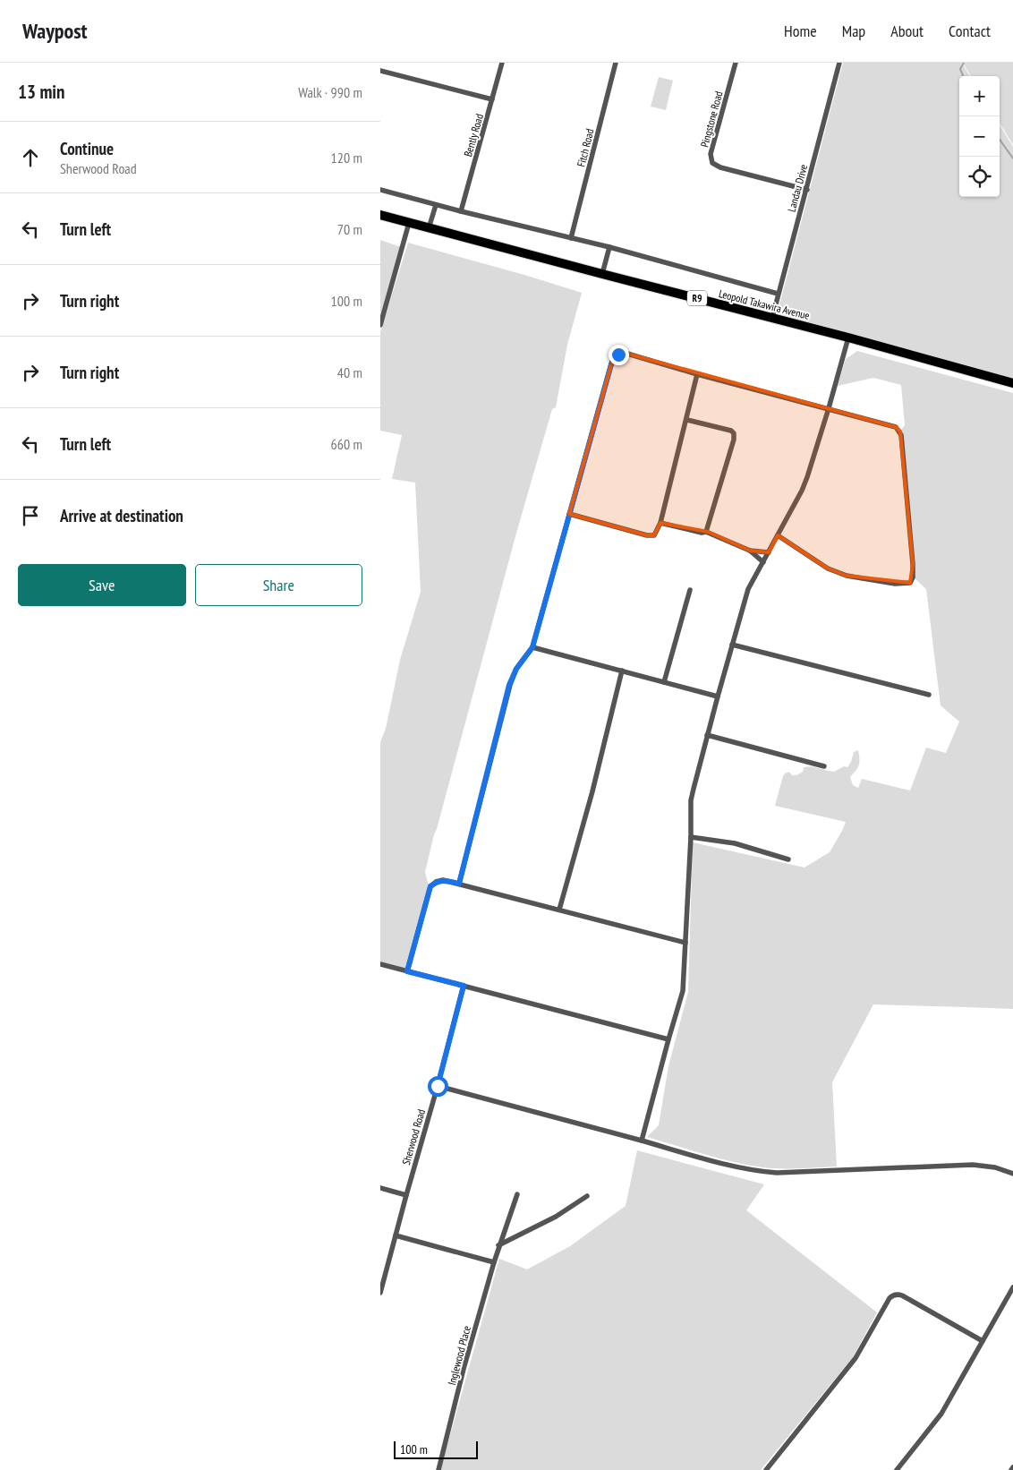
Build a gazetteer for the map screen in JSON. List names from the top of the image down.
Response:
{
  "streets": {
    "highway": ["R9", "Leopold Takawira Avenue"],
    "street": [
      "Pingstone Road",
      "Bently Road",
      "Fitch Road",
      "Landau Drive",
      "Sherwood Road",
      "Inglewood Place"
    ]
  },
  "crossings": [
    ["Pingstone Road", "Landau Drive"],
    ["Landau Drive", "Leopold Takawira Avenue"]
  ],
  "scale_bar": "100 m",
  "page": {
    "header": "Waypost",
    "nav": [
      "Home",
      "Map",
      "About",
      "Contact"
    ],
    "heading": ["13 min", "Walk · 990 m"],
    "map_buttons": ["+", "−"],
    "list": [
      ["Continue", "Sherwood Road", "120 m"],
      ["Turn left", "70 m"],
      ["Turn right", "100 m"],
      ["Turn right", "40 m"],
      ["Turn left", "660 m"],
      "Arrive at destination"
    ],
    "buttons": ["Save", "Share"],
    "scale": "100 m"
  }
}
